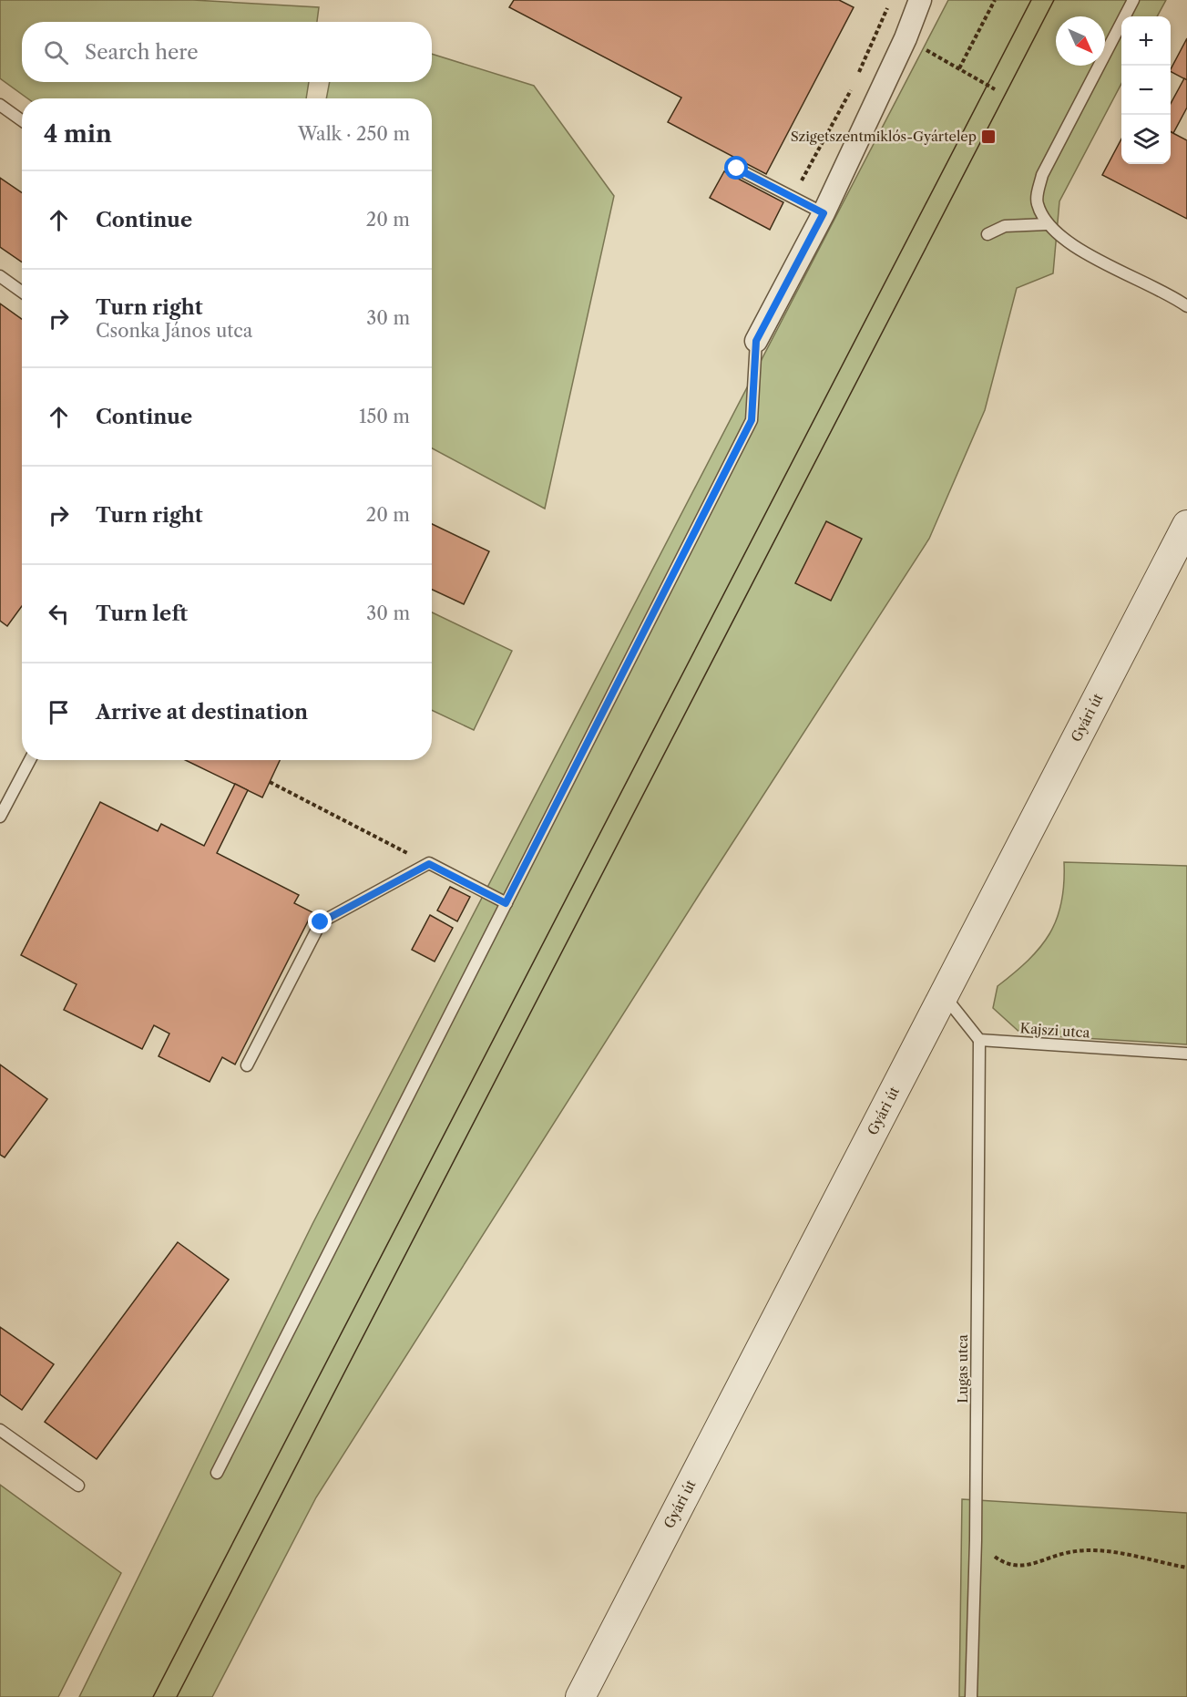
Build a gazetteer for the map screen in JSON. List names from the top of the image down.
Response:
{
  "streets": {
    "street": ["Gyári út"],
    "lane": ["Kajszi utca", "Lugas utca"]
  },
  "crossings": [
    ["Kajszi utca", "Lugas utca"]
  ],
  "places": {
    "transit": ["Szigetszentmiklós-Gyártelep"]
  },
  "north": "bottom right",
  "page": {
    "map_buttons": ["+", "−"],
    "search": "Search here",
    "heading": ["4 min", "Walk · 250 m"],
    "list": [
      ["Continue", "20 m"],
      ["Turn right", "Csonka János utca", "30 m"],
      ["Continue", "150 m"],
      ["Turn right", "20 m"],
      ["Turn left", "30 m"],
      "Arrive at destination"
    ]
  }
}
